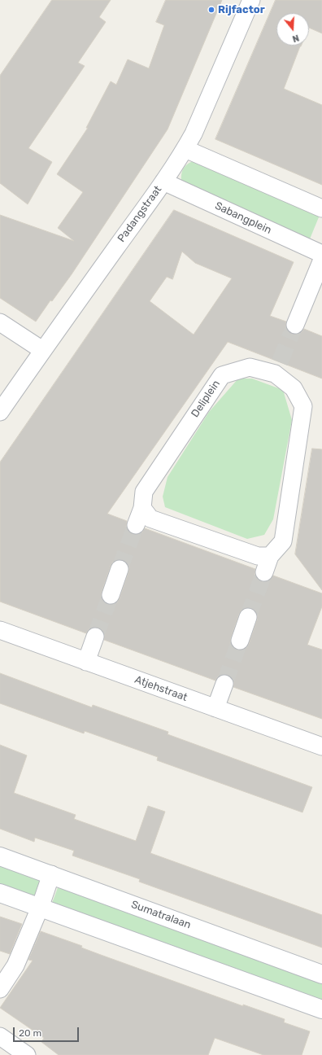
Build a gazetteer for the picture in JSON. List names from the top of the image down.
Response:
{
  "streets": {
    "main road": ["Sumatralaan"],
    "street": [
      "Padangstraat",
      "Sabangplein",
      "Deliplein",
      "Atjehstraat"
    ]
  },
  "crossings": [
    ["Padangstraat", "Sabangplein"]
  ],
  "places": ["Rijfactor"],
  "scale_bar": "20 m",
  "north": "bottom"
}
